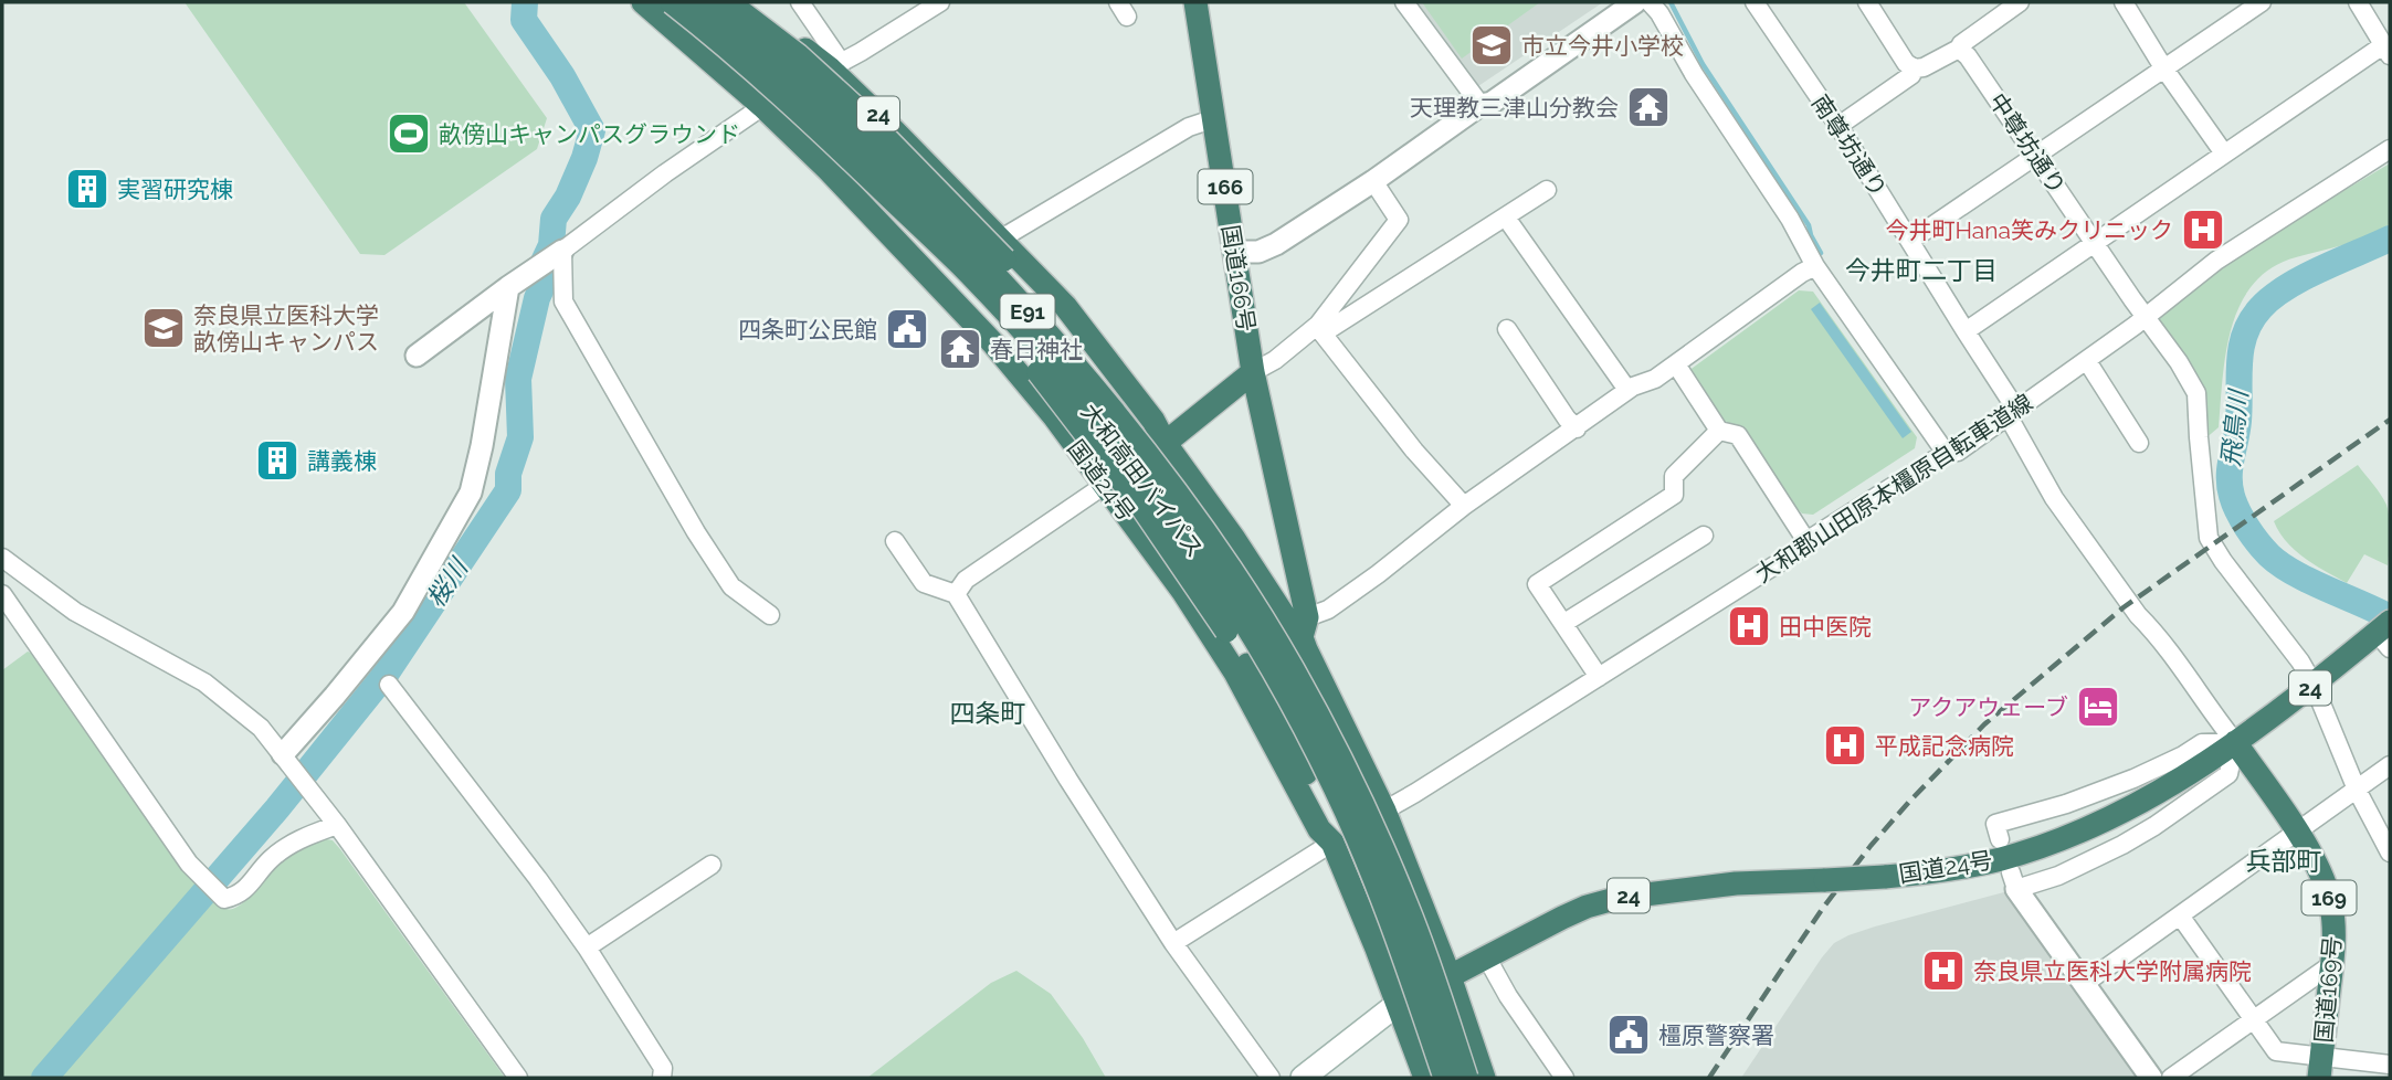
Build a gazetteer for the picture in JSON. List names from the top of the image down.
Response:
{
  "streets": {
    "highway": [
      "24",
      "166",
      "国道166号",
      "E91",
      "国道24号",
      "大和高田バイパス",
      "169",
      "国道169号"
    ],
    "street": ["中尊坊通り", "南尊坊通り", "大和郡山田原本橿原自転車道線"]
  },
  "crossings": [
    ["中尊坊通り", "国道24号"],
    ["中尊坊通り", "大和郡山田原本橿原自転車道線"],
    ["南尊坊通り", "国道24号"],
    ["南尊坊通り", "大和郡山田原本橿原自転車道線"],
    ["南尊坊通り", "国道169号"],
    ["国道24号", "大和高田バイパス"],
    ["国道24号", "国道169号"]
  ],
  "districts": ["今井町二丁目", "四条町", "兵部町"],
  "water": ["飛鳥川", "桜川"],
  "places": {
    "school or university": ["市立今井小学校", "奈良県立医科大学 畝傍山キャンパス"],
    "temple": ["天理教三津山分教会", "春日神社"],
    "sports": ["畝傍山キャンパスグラウンド"],
    "building": ["実習研究棟", "講義棟"],
    "hospital": [
      "今井町Hana笑みクリニック",
      "田中医院",
      "平成記念病院",
      "奈良県立医科大学附属病院"
    ],
    "public building": ["四条町公民館", "橿原警察署"],
    "hotel": ["アクアウェーブ"]
  }
}
